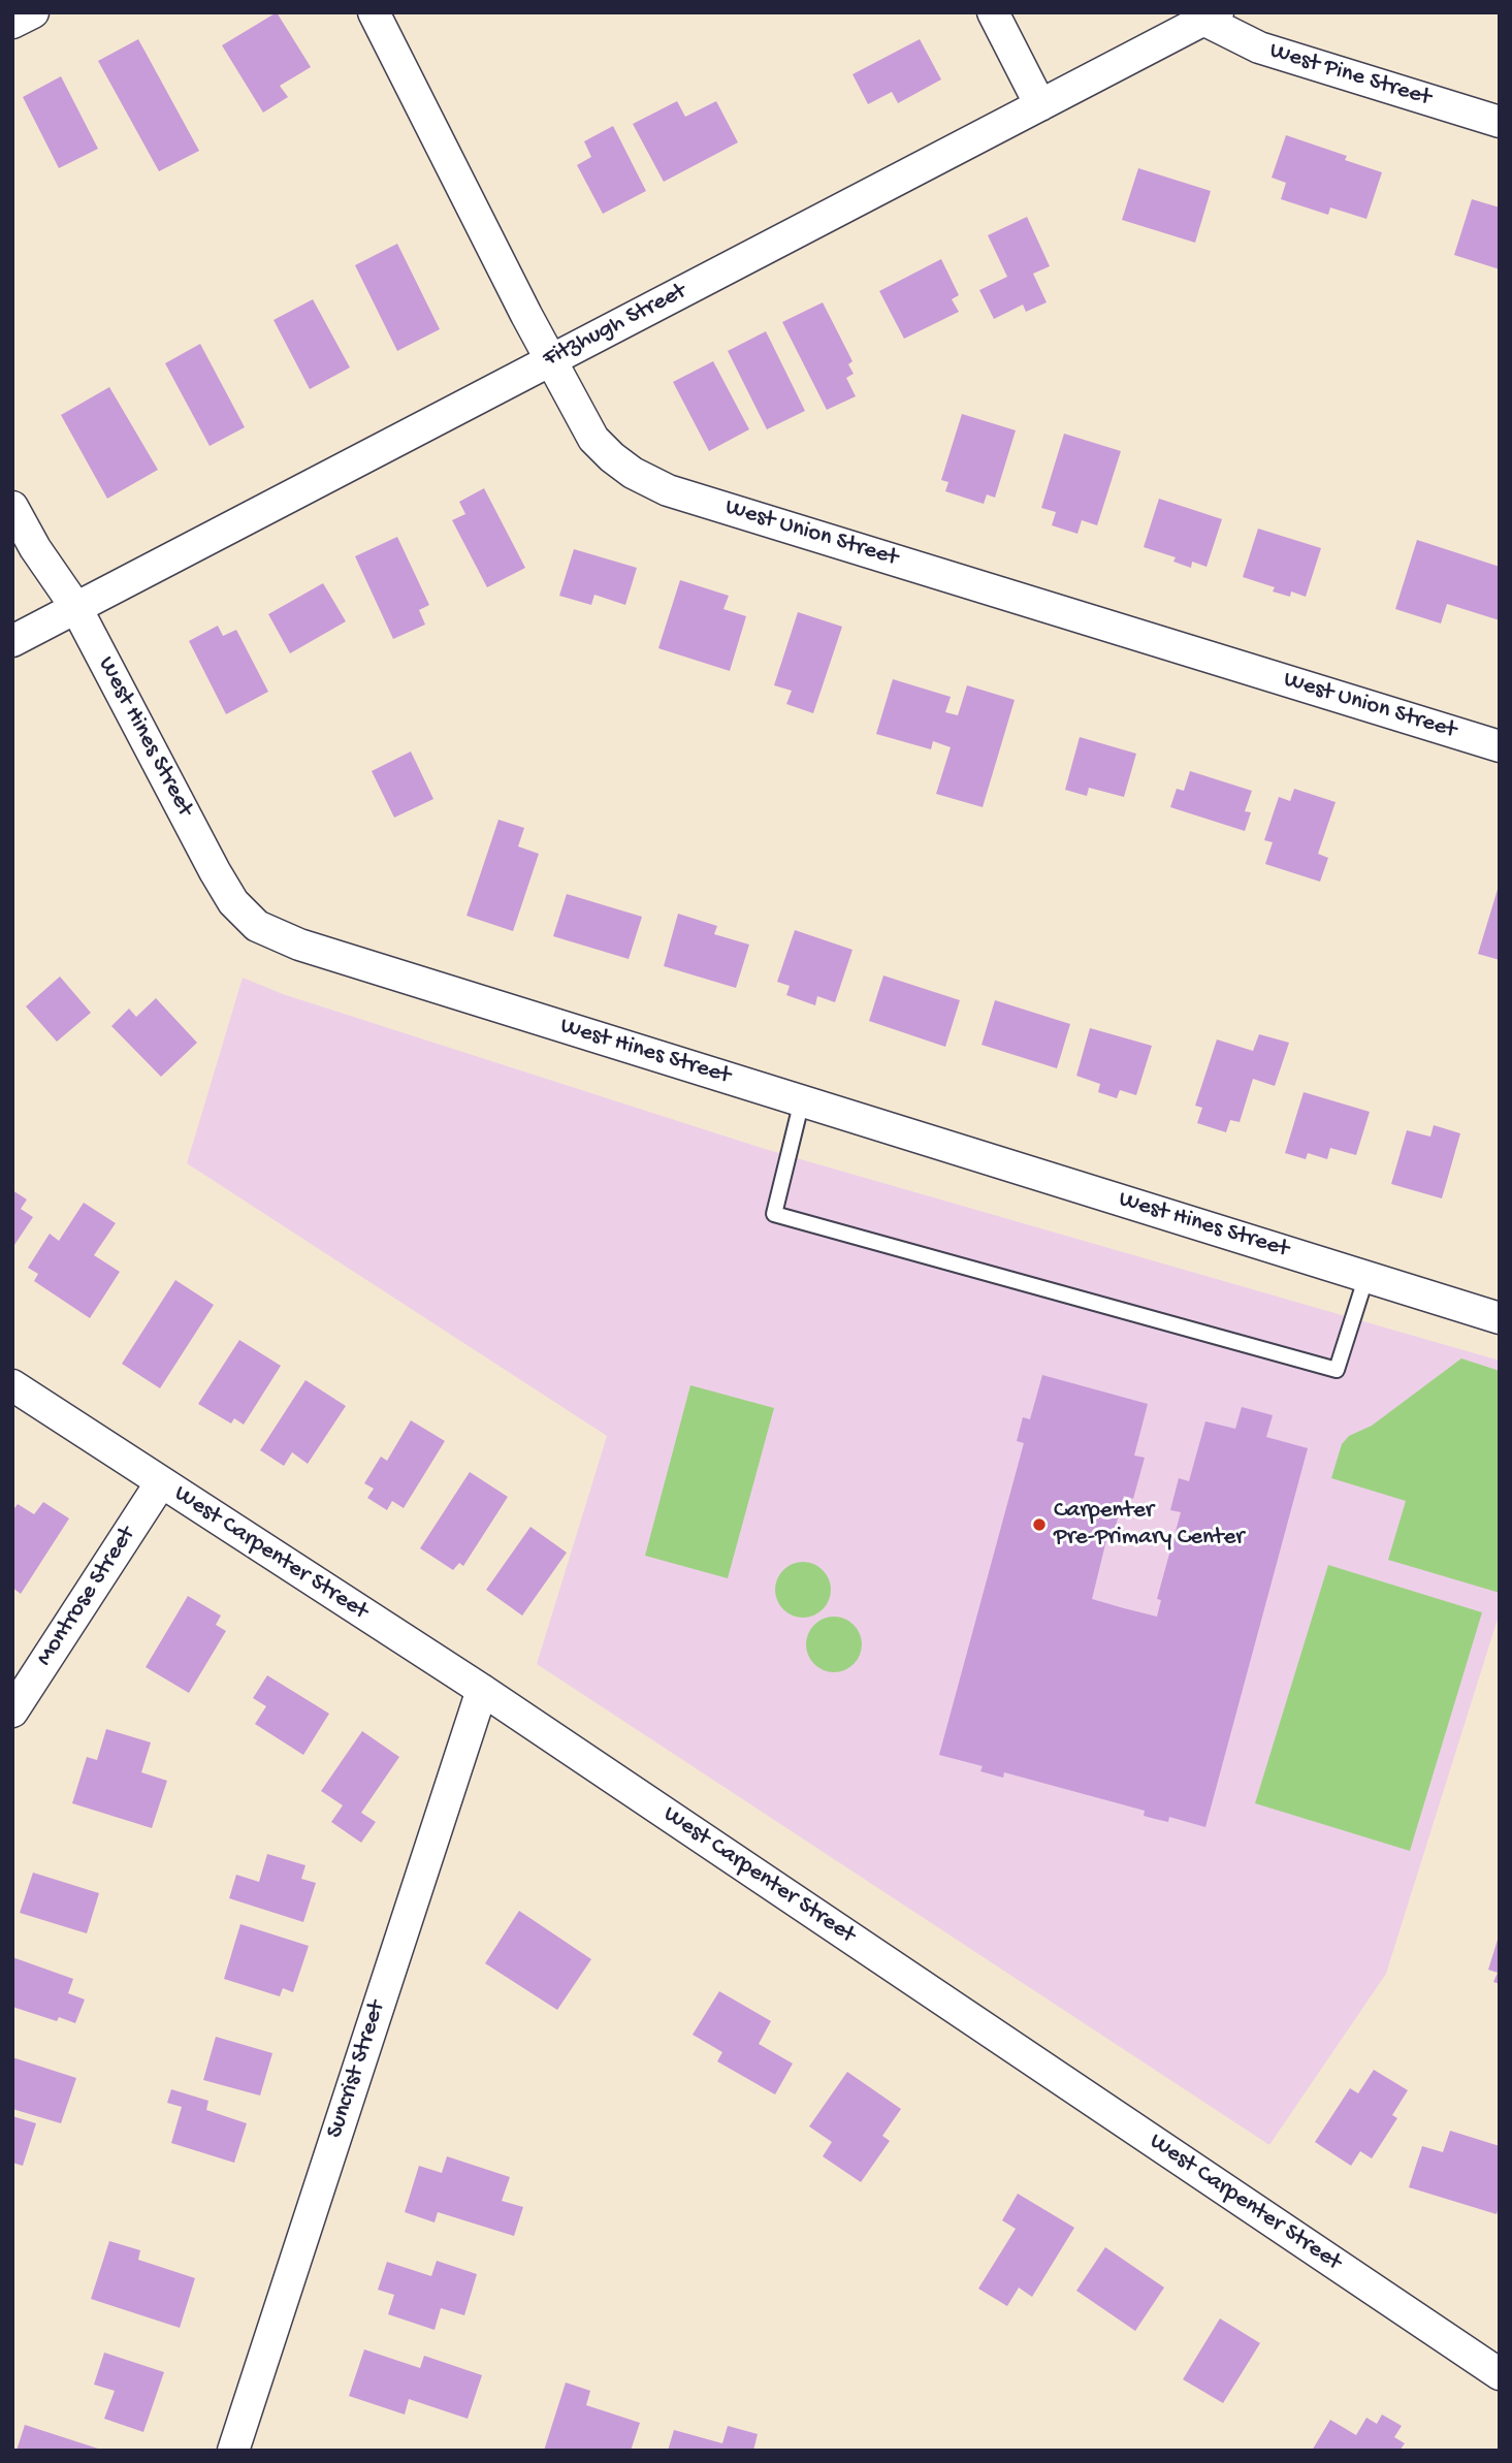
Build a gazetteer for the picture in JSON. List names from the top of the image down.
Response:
{
  "streets": {
    "street": [
      "West Pine Street",
      "Fitzhugh Street",
      "West Union Street",
      "West Hines Street",
      "West Carpenter Street",
      "Montrose Street",
      "Suncrist Street"
    ]
  },
  "crossings": [
    ["West Pine Street", "Fitzhugh Street"],
    ["Fitzhugh Street", "West Union Street"],
    ["Fitzhugh Street", "West Hines Street"],
    ["West Carpenter Street", "Montrose Street"],
    ["West Carpenter Street", "Suncrist Street"]
  ],
  "places": ["Carpenter Pre-Primary Center"]
}
